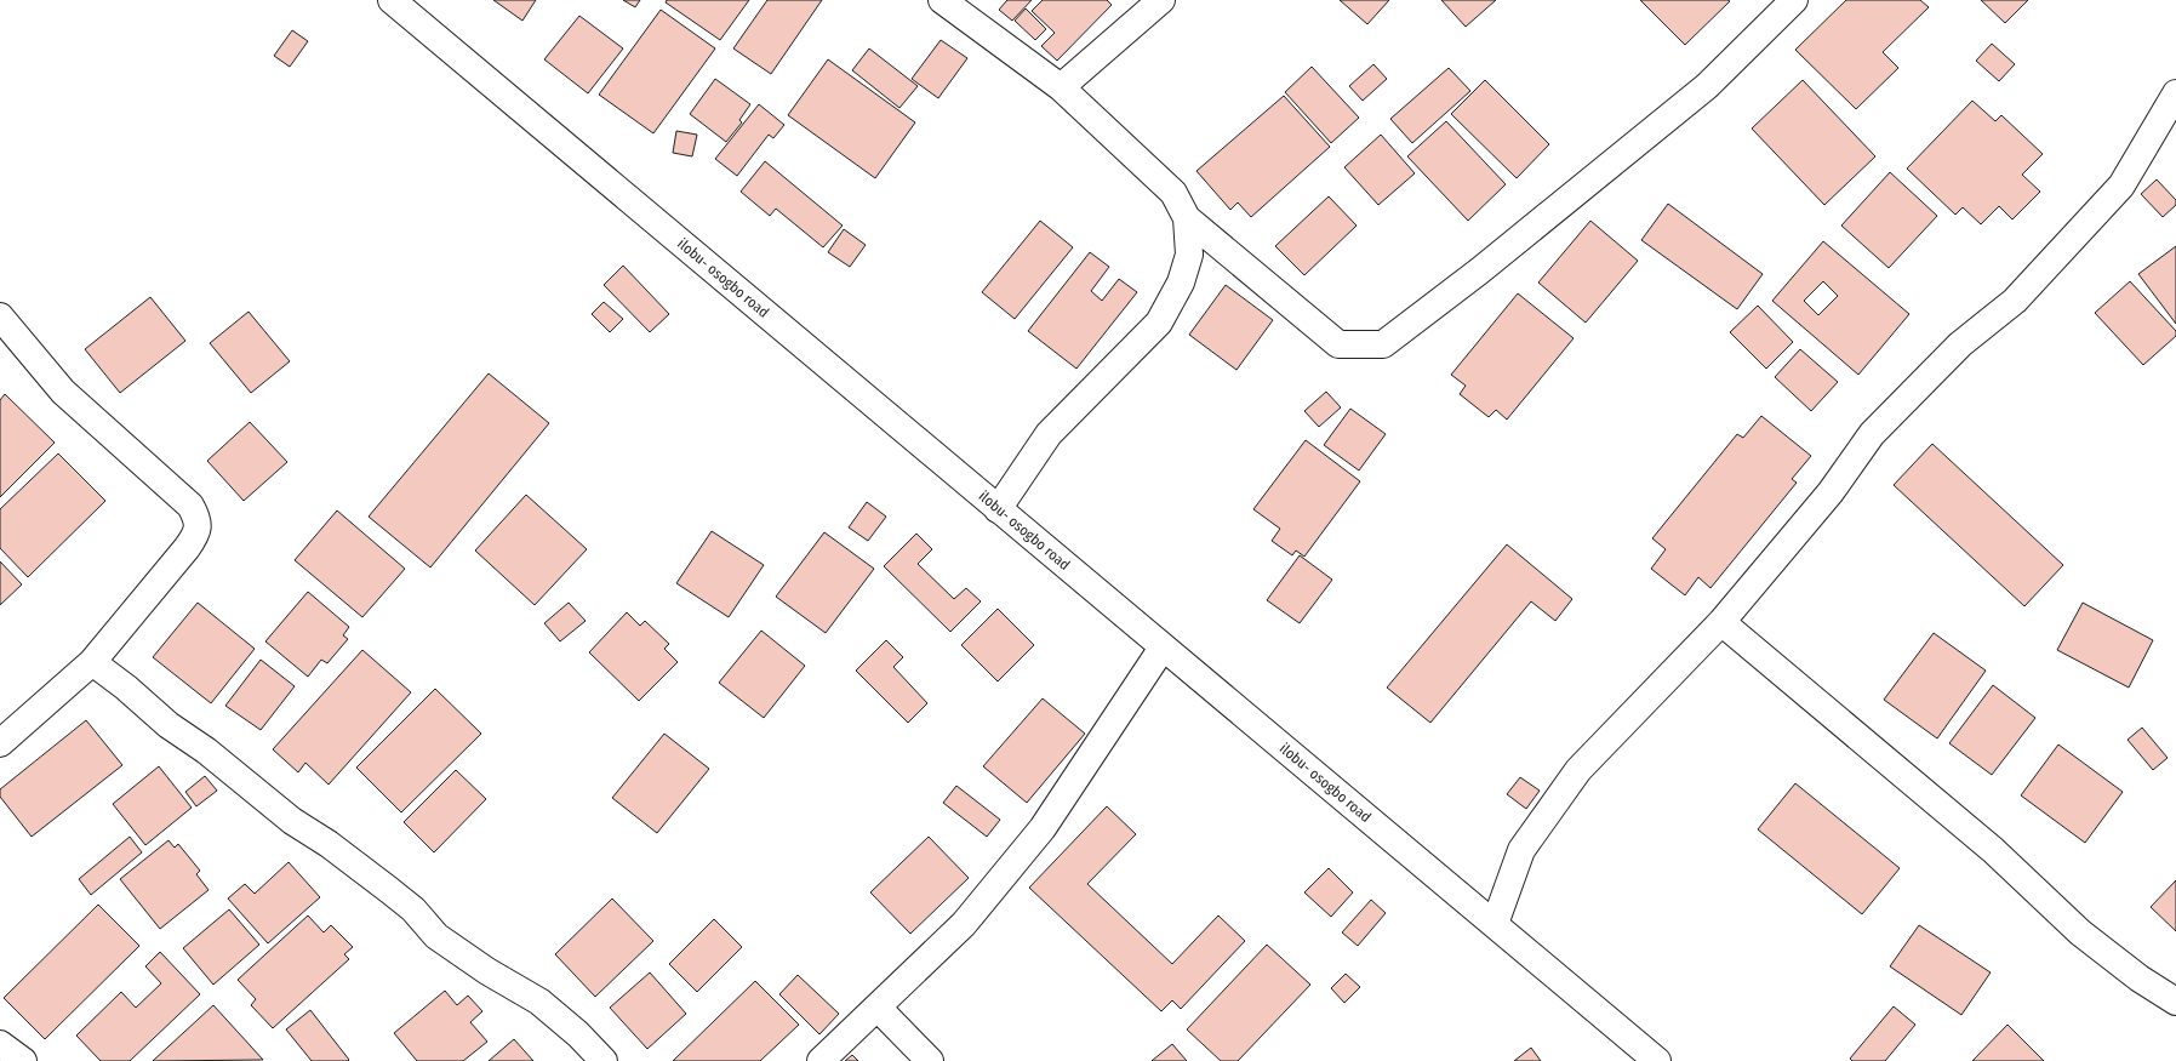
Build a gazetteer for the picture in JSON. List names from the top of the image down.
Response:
{
  "streets": {
    "street": ["ilobu- osogbo road"]
  }
}
